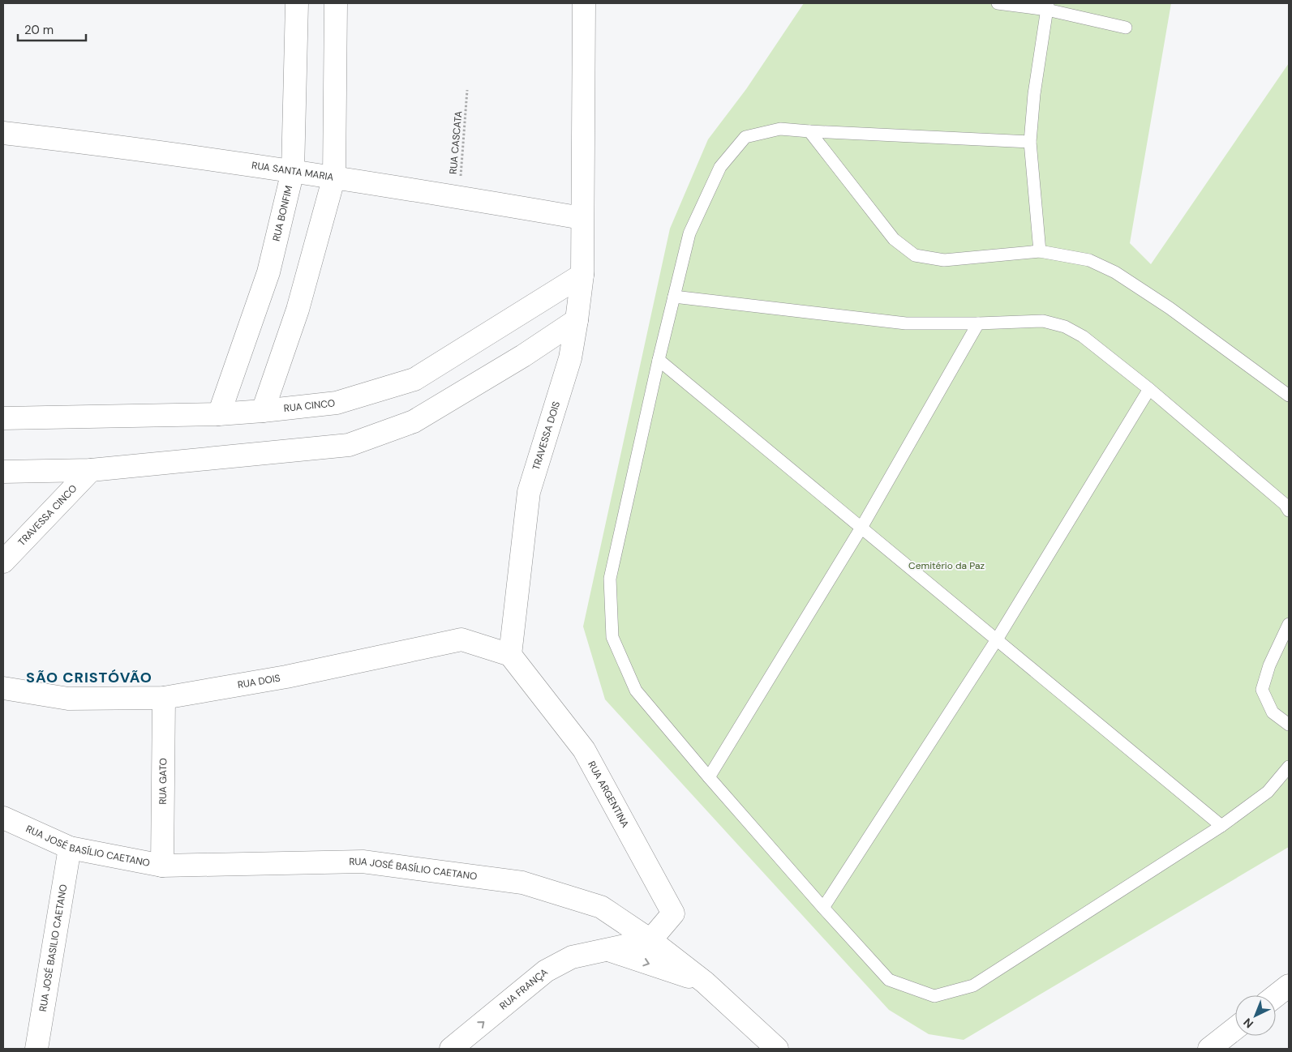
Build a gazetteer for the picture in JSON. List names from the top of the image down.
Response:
{
  "streets": {
    "street": [
      "RUA SANTA MARIA",
      "RUA BONFIM",
      "RUA CINCO",
      "TRAVESSA DOIS",
      "TRAVESSA CINCO",
      "RUA DOIS",
      "RUA GATO",
      "RUA ARGENTINA",
      "RUA JOSÉ BASÍLIO CAETANO",
      "RUA JOSÉ BASILIO CAETANO",
      "RUA FRANÇA"
    ],
    "path": ["RUA CASCATA"]
  },
  "crossings": [
    ["RUA CASCATA", "RUA SANTA MARIA"],
    ["RUA SANTA MARIA", "RUA BONFIM"],
    ["RUA SANTA MARIA", "TRAVESSA DOIS"],
    ["RUA BONFIM", "RUA CINCO"],
    ["RUA CINCO", "TRAVESSA DOIS"],
    ["TRAVESSA DOIS", "RUA DOIS"],
    ["TRAVESSA DOIS", "RUA ARGENTINA"],
    ["RUA DOIS", "RUA GATO"],
    ["RUA DOIS", "RUA ARGENTINA"],
    ["RUA GATO", "RUA JOSÉ BASÍLIO CAETANO"],
    ["RUA ARGENTINA", "RUA JOSÉ BASÍLIO CAETANO"],
    ["RUA ARGENTINA", "RUA FRANÇA"],
    ["RUA JOSÉ BASÍLIO CAETANO", "RUA JOSÉ BASILIO CAETANO"],
    ["RUA JOSÉ BASÍLIO CAETANO", "RUA FRANÇA"]
  ],
  "one_way": ["RUA FRANÇA"],
  "districts": ["SÃO CRISTÓVÃO"],
  "parks": ["Cemitério da Paz"],
  "scale_bar": "20 m",
  "north": "bottom left"
}
